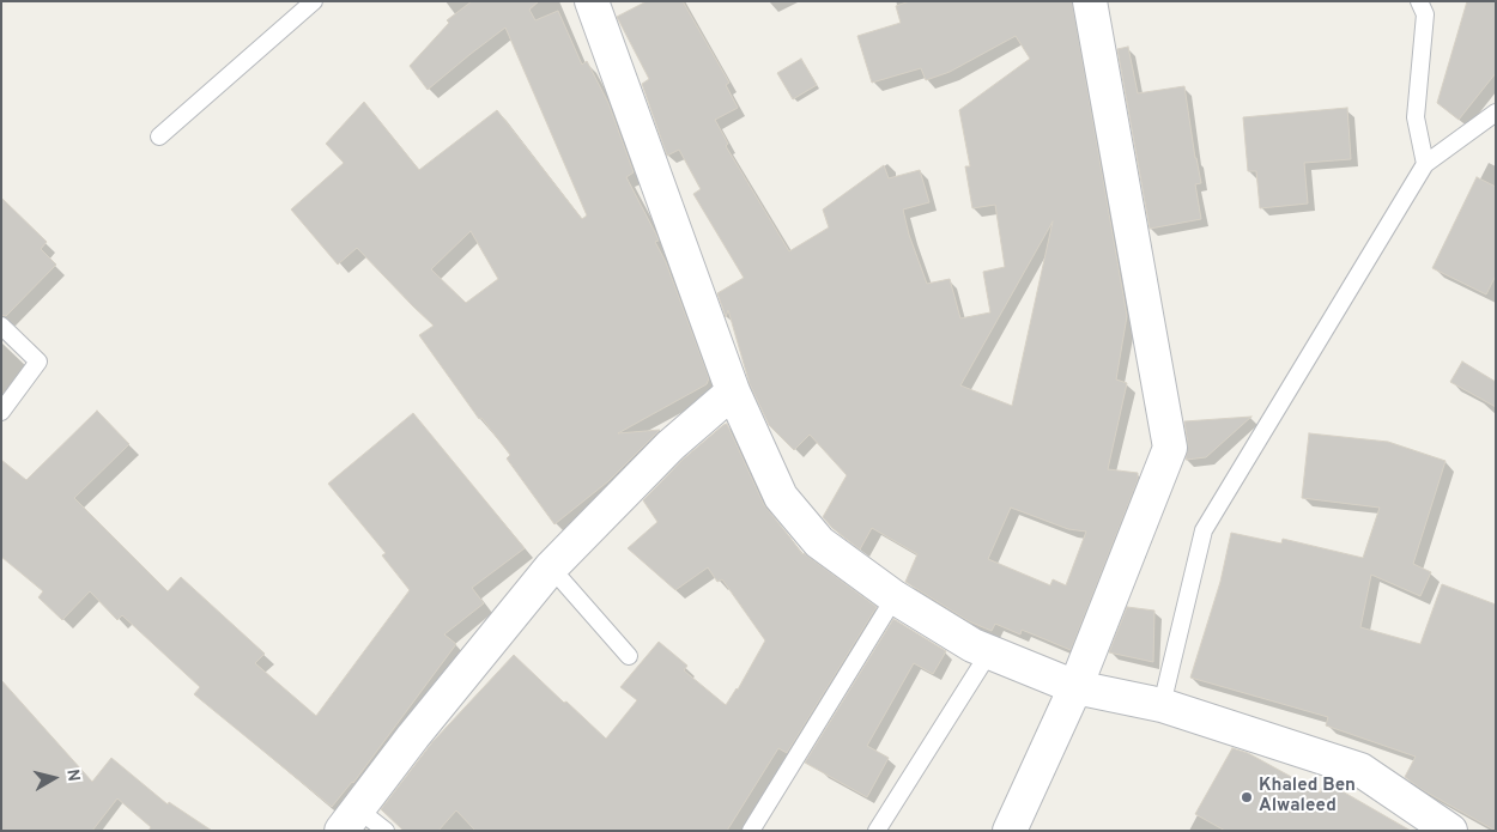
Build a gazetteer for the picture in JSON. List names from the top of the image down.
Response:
{
  "places": ["Khaled Ben Alwaleed"],
  "north": "right"
}
